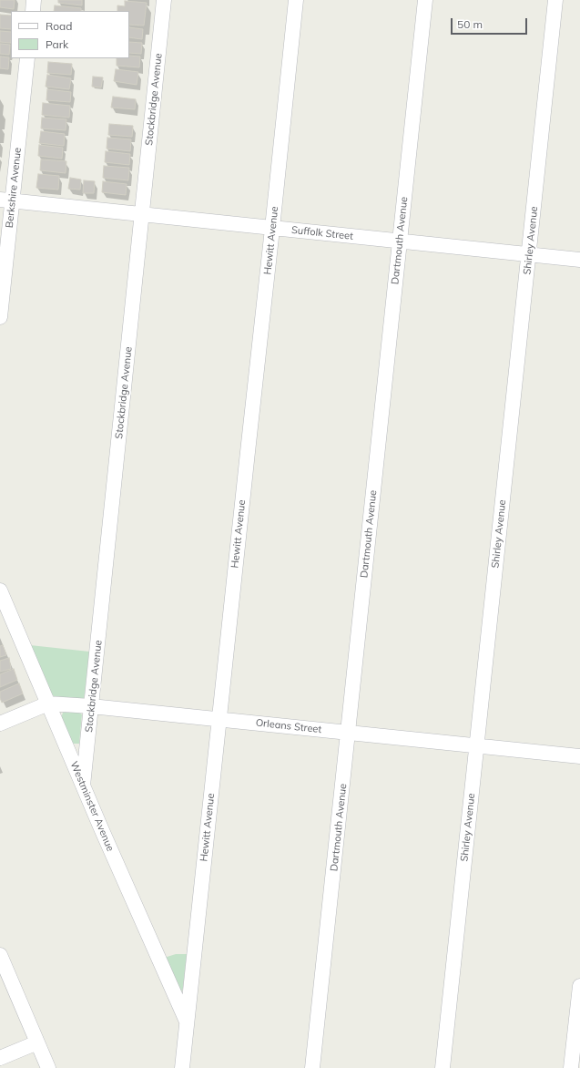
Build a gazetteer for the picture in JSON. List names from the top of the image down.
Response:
{
  "streets": {
    "street": [
      "Stockbridge Avenue",
      "Berkshire Avenue",
      "Suffolk Street",
      "Hewitt Avenue",
      "Dartmouth Avenue",
      "Shirley Avenue",
      "Orleans Street",
      "Westminster Avenue"
    ]
  },
  "crossings": [
    ["Stockbridge Avenue", "Suffolk Street"],
    ["Stockbridge Avenue", "Orleans Street"],
    ["Stockbridge Avenue", "Westminster Avenue"],
    ["Berkshire Avenue", "Suffolk Street"],
    ["Suffolk Street", "Hewitt Avenue"],
    ["Suffolk Street", "Dartmouth Avenue"],
    ["Suffolk Street", "Shirley Avenue"],
    ["Hewitt Avenue", "Orleans Street"],
    ["Hewitt Avenue", "Westminster Avenue"],
    ["Dartmouth Avenue", "Orleans Street"],
    ["Shirley Avenue", "Orleans Street"],
    ["Orleans Street", "Westminster Avenue"]
  ],
  "legend": ["Road", "Park"],
  "scale_bar": "50 m"
}
